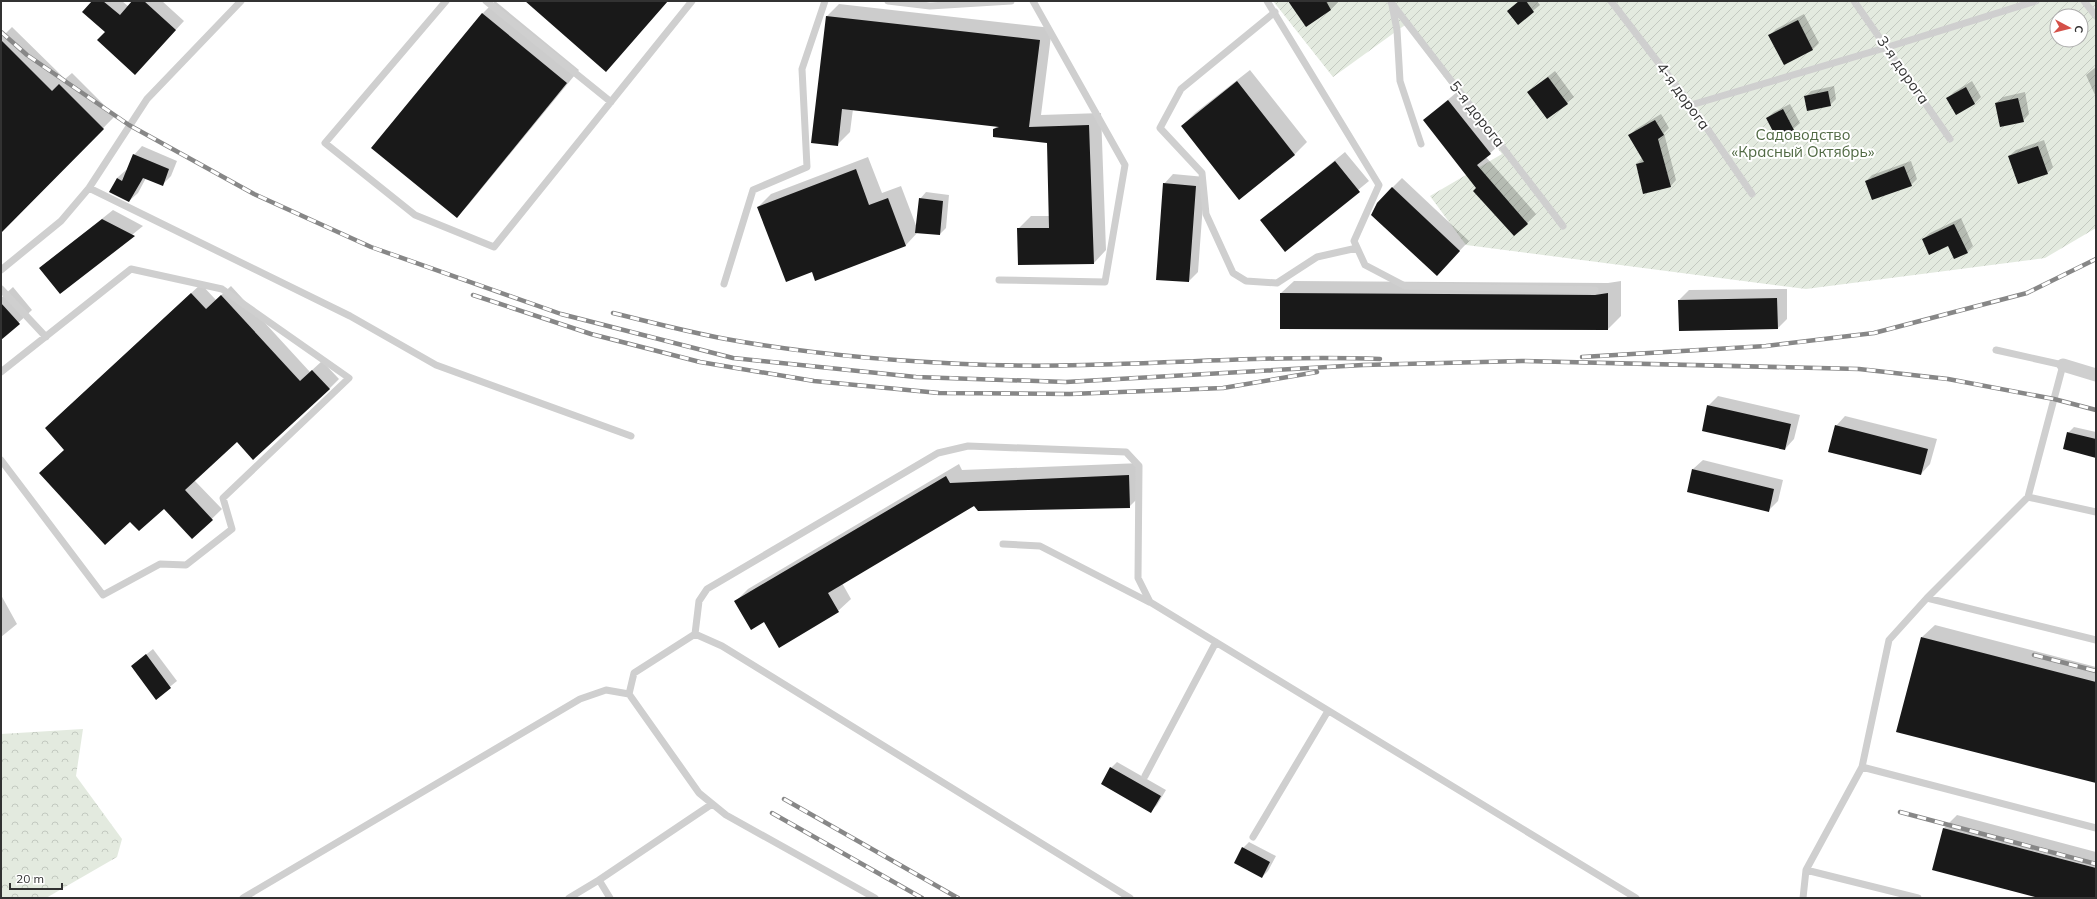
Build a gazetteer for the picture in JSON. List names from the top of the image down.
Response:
{
  "streets": {
    "lane": ["3-я дорога", "4-я дорога", "5-я дорога"]
  },
  "parks": ["Садоводство «Красный Октябрь»"],
  "scale_bar": "20 m",
  "north": "right"
}
